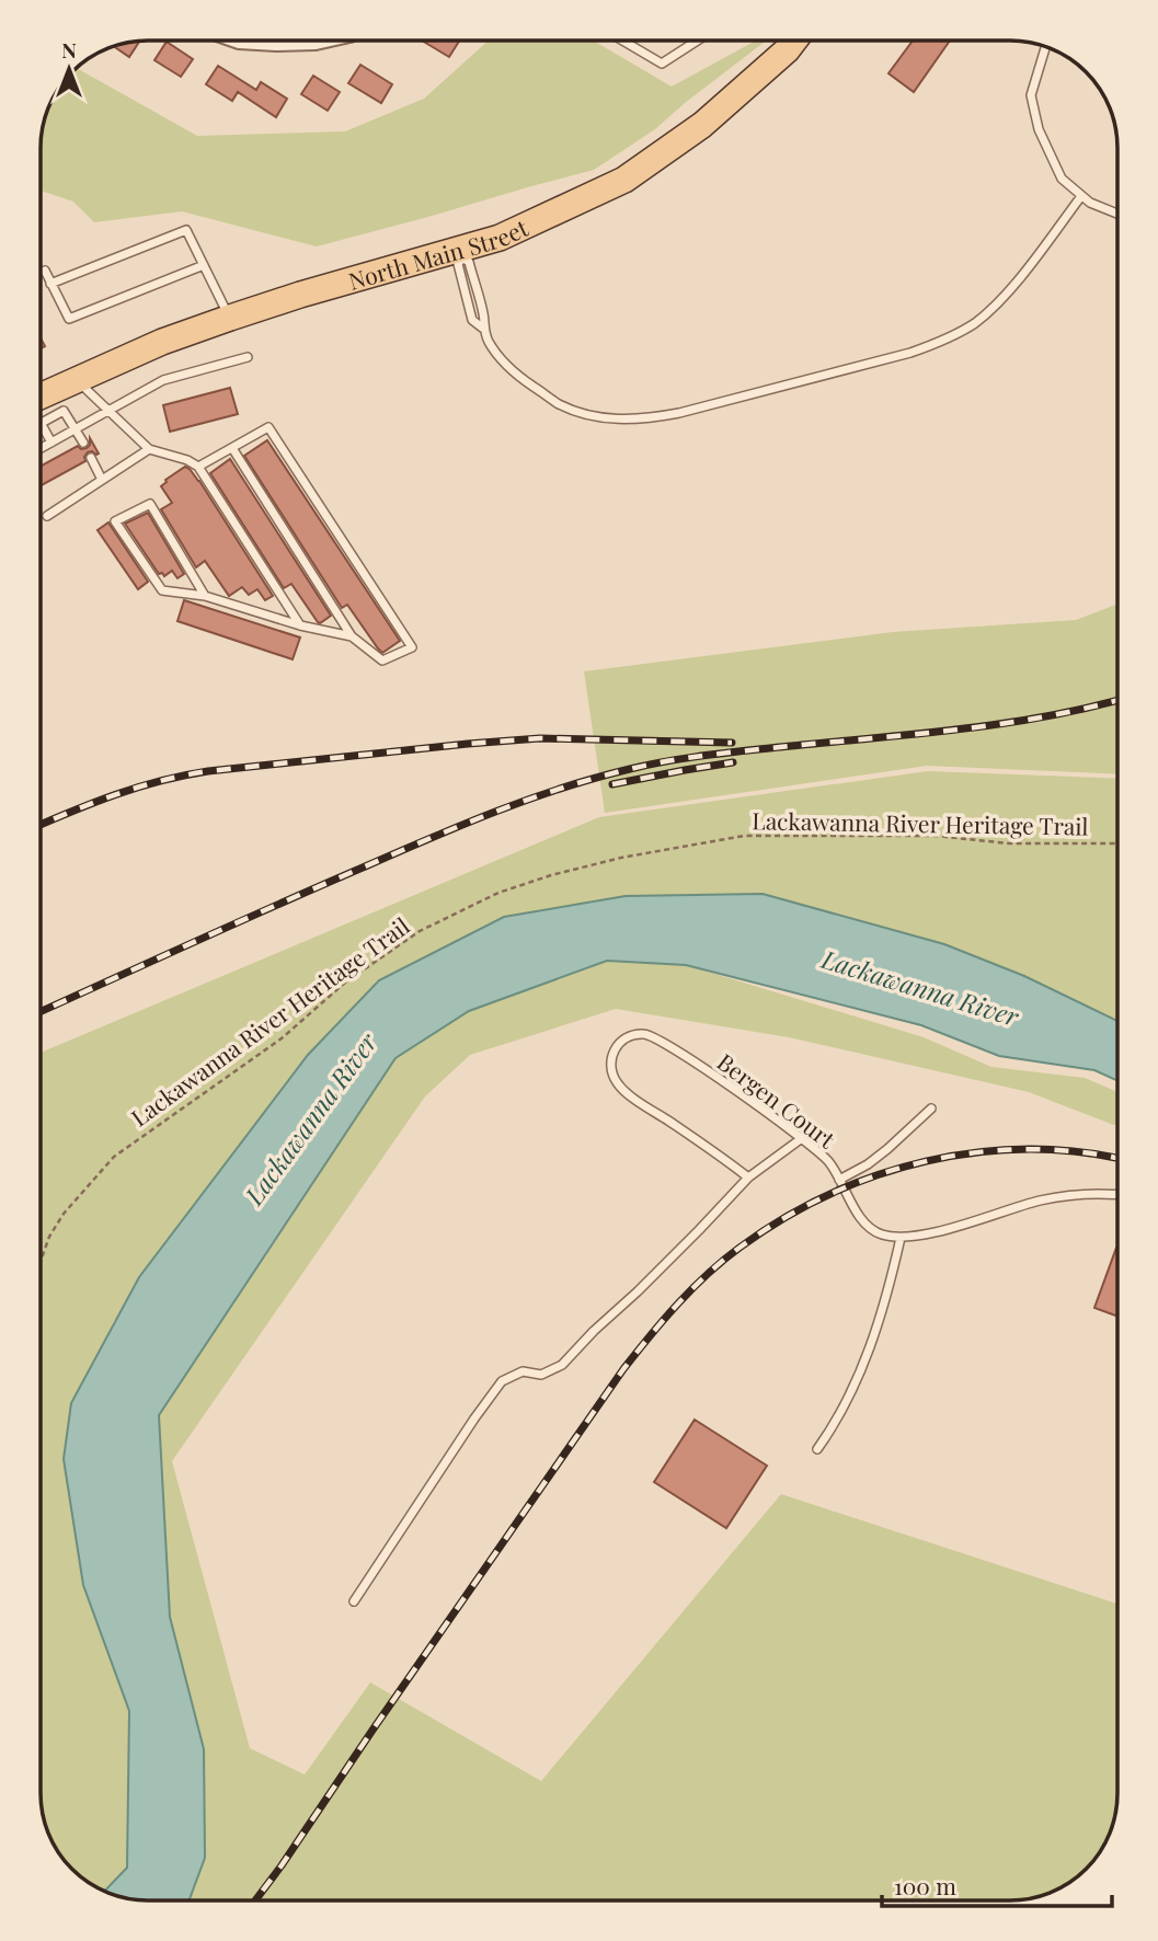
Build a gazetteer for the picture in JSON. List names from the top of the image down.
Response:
{
  "streets": {
    "main road": ["North Main Street"],
    "lane": ["Bergen Court"],
    "path": ["Lackawanna River Heritage Trail"]
  },
  "water": ["Lackawanna River"],
  "scale_bar": "100 m",
  "north": "top"
}
